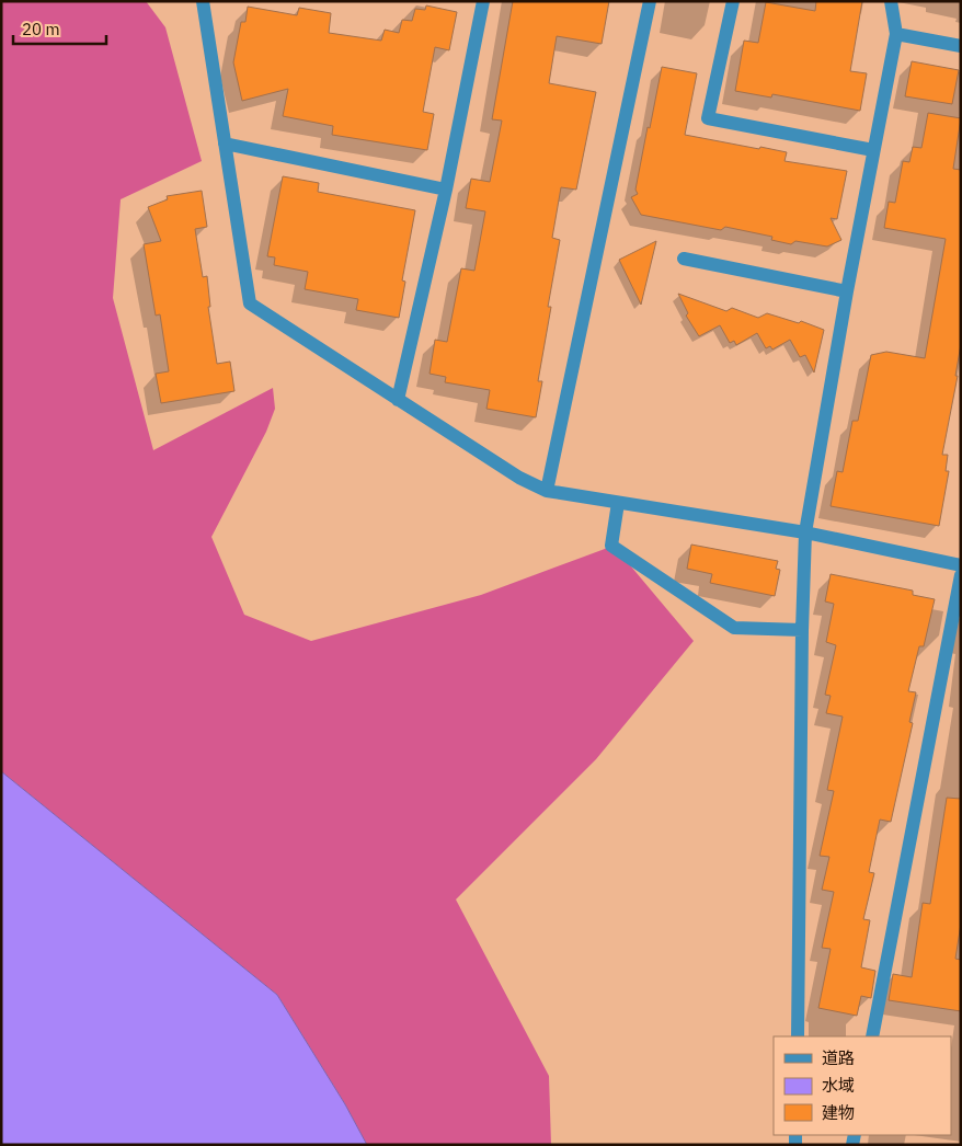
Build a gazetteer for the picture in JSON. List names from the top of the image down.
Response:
{
  "legend": ["道路", "水域", "建物"],
  "scale_bar": "20 m"
}
